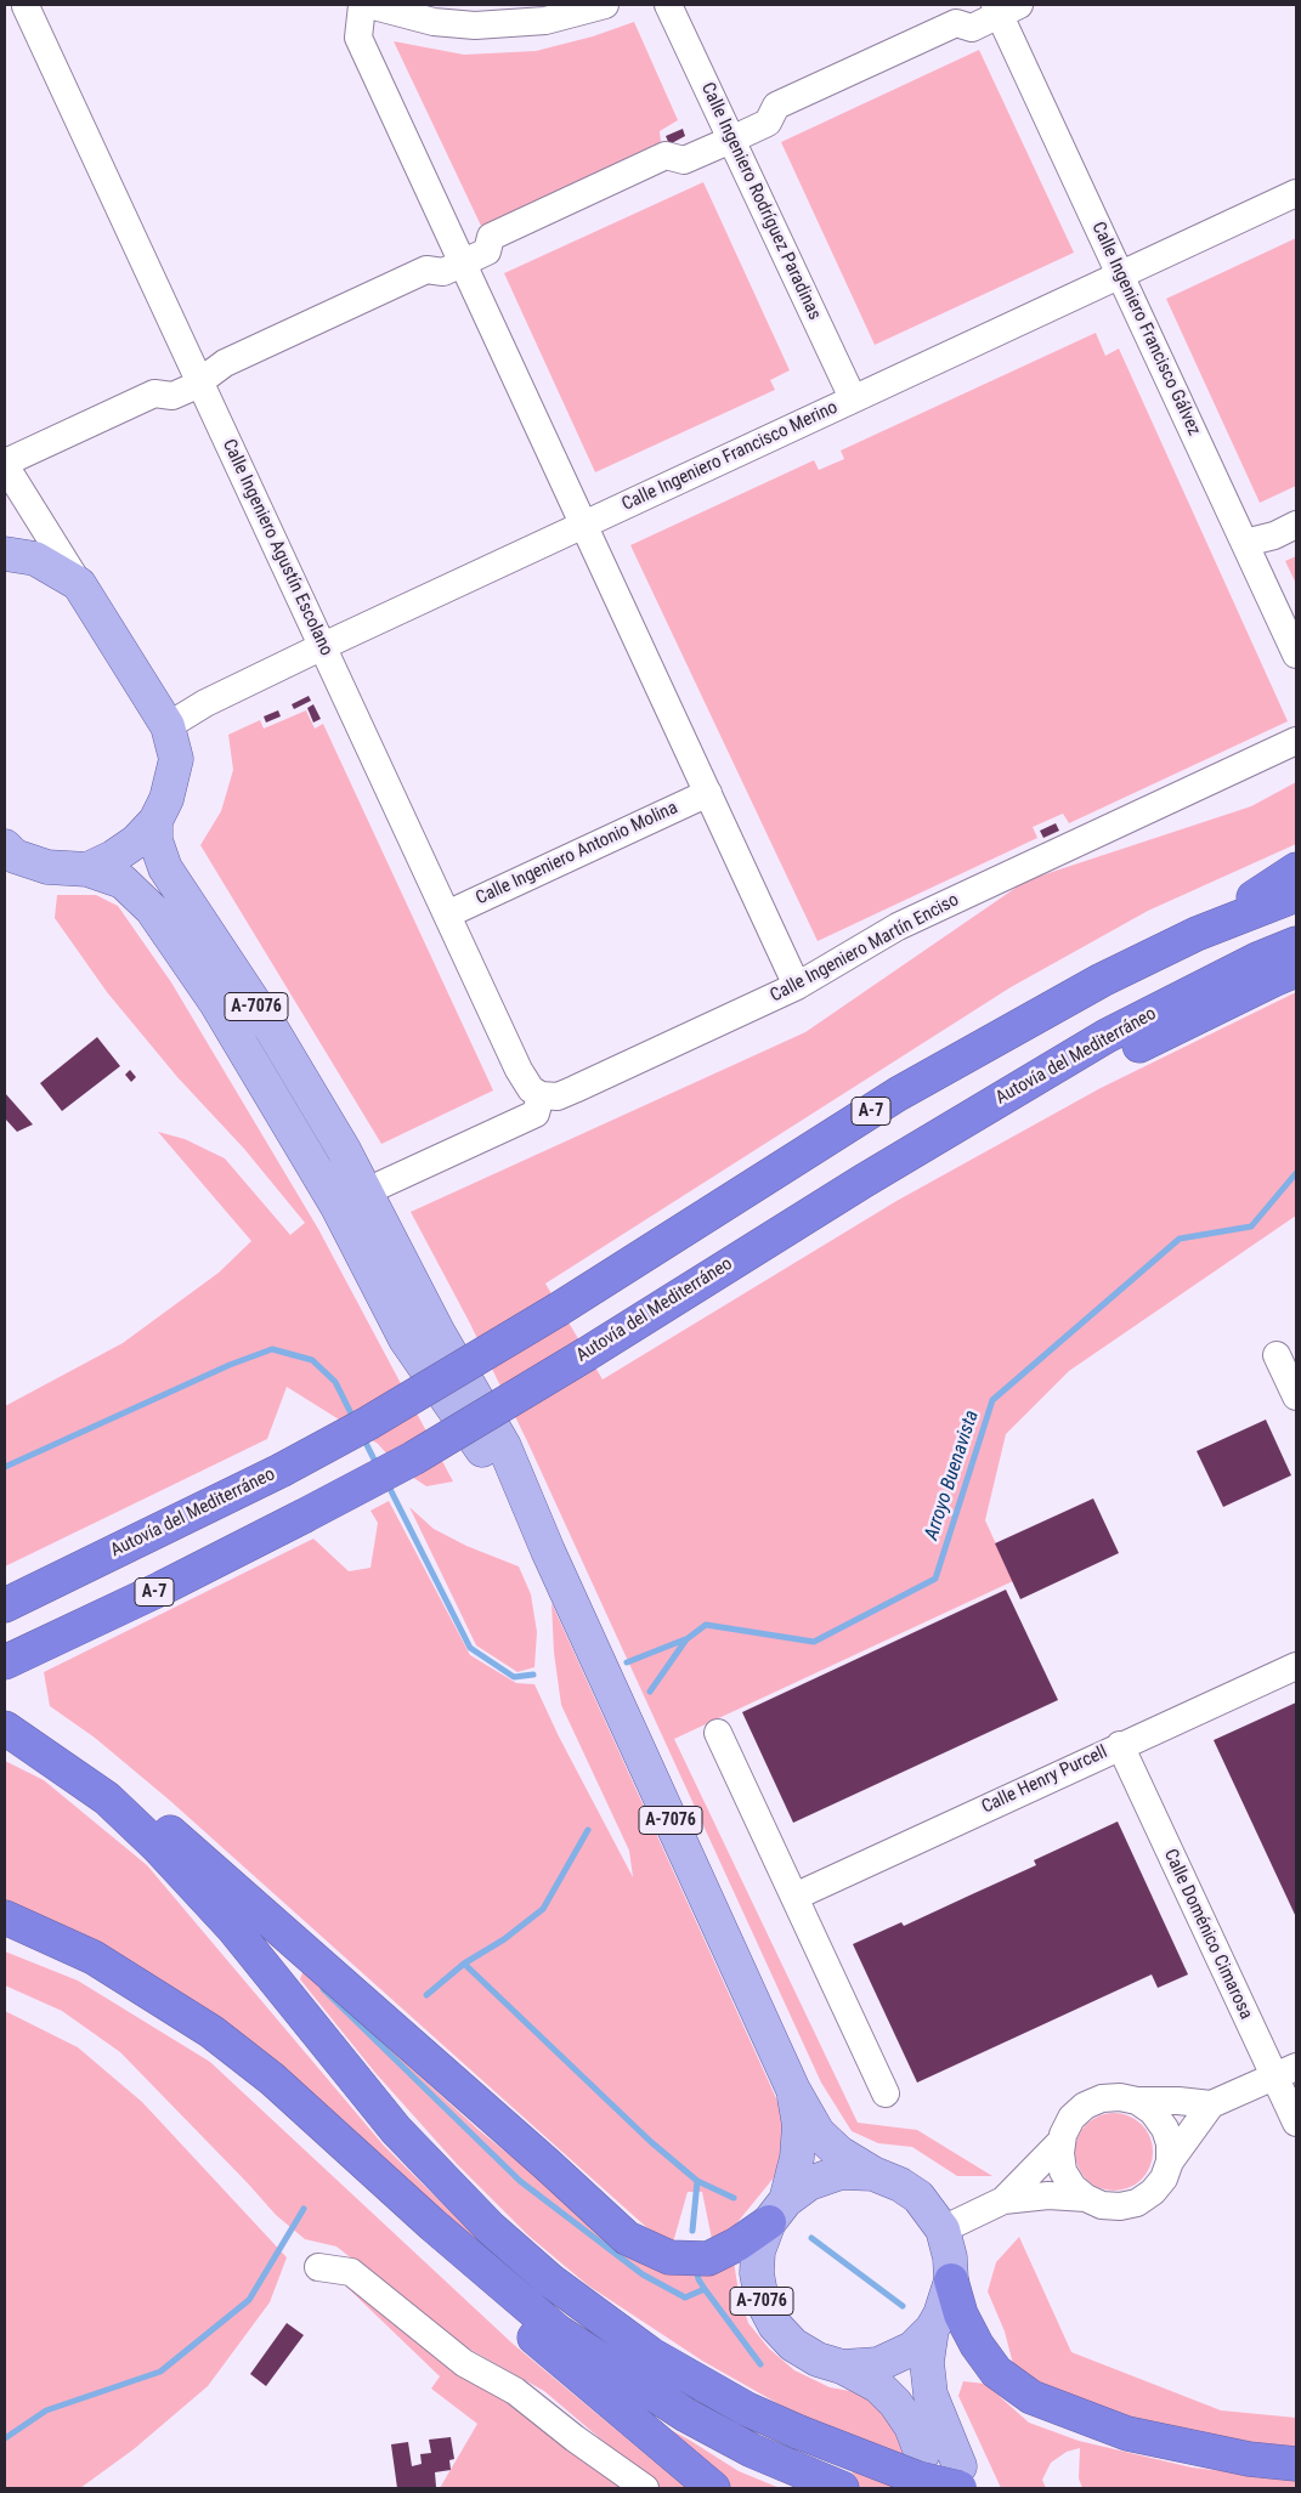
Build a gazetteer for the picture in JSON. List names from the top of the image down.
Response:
{
  "streets": {
    "highway": ["Autovía del Mediterráneo", "A-7"],
    "main road": ["A-7076"],
    "street": [
      "Calle Ingeniero Rodríguez Paradinas",
      "Calle Ingeniero Francisco Gálvez",
      "Calle Ingeniero Francisco Merino",
      "Calle Ingeniero Agustín Escolano",
      "Calle Ingeniero Antonio Molina",
      "Calle Ingeniero Martín Enciso",
      "Calle Henry Purcell",
      "Calle Doménico Cimarosa"
    ]
  },
  "crossings": [
    ["Calle Ingeniero Rodríguez Paradinas", "Calle Ingeniero Francisco Merino"],
    ["Calle Ingeniero Francisco Gálvez", "Calle Ingeniero Francisco Merino"],
    ["Calle Ingeniero Francisco Merino", "Calle Ingeniero Agustín Escolano"],
    ["Calle Ingeniero Agustín Escolano", "Calle Ingeniero Antonio Molina"],
    ["Calle Ingeniero Agustín Escolano", "Calle Ingeniero Martín Enciso"],
    ["Calle Henry Purcell", "Calle Doménico Cimarosa"]
  ],
  "water": ["Arroyo Buenavista"]
}
